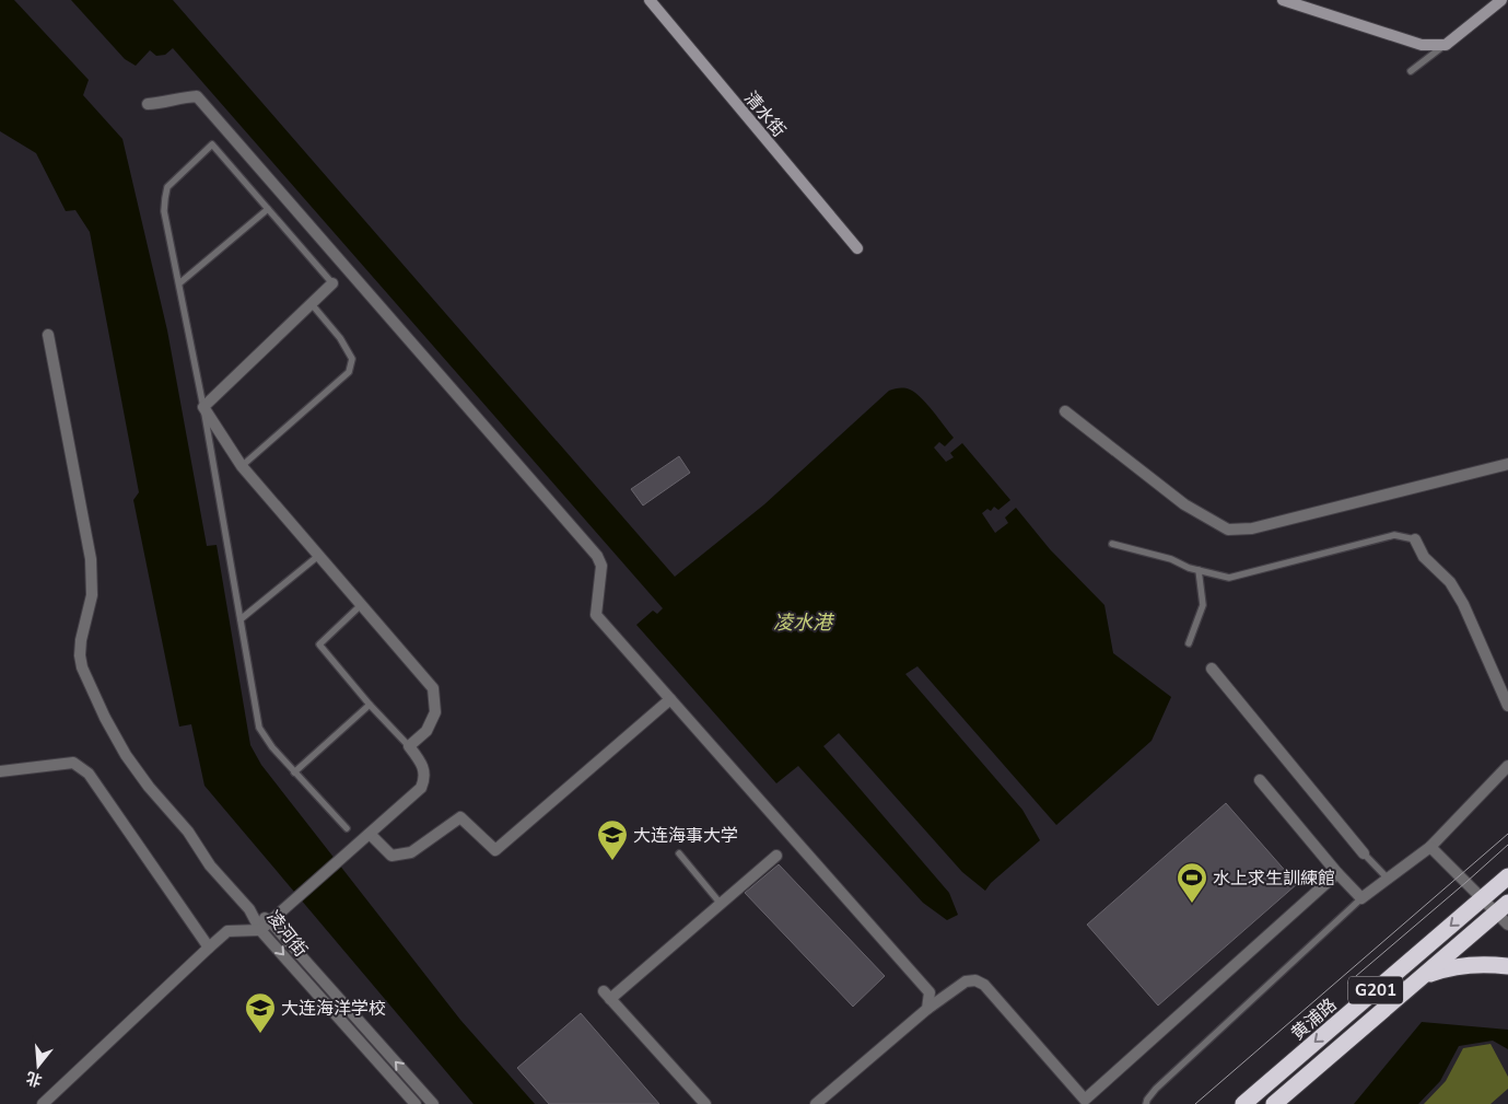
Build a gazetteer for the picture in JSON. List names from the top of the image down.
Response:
{
  "streets": {
    "highway": ["G201", "黄浦路"],
    "main road": ["清水街"],
    "street": ["凌河街"]
  },
  "water": ["凌水港"],
  "places": {
    "school or university": ["大连海事大学", "大连海洋学校"],
    "sports": ["水上求生訓練館"]
  },
  "north": "bottom"
}
